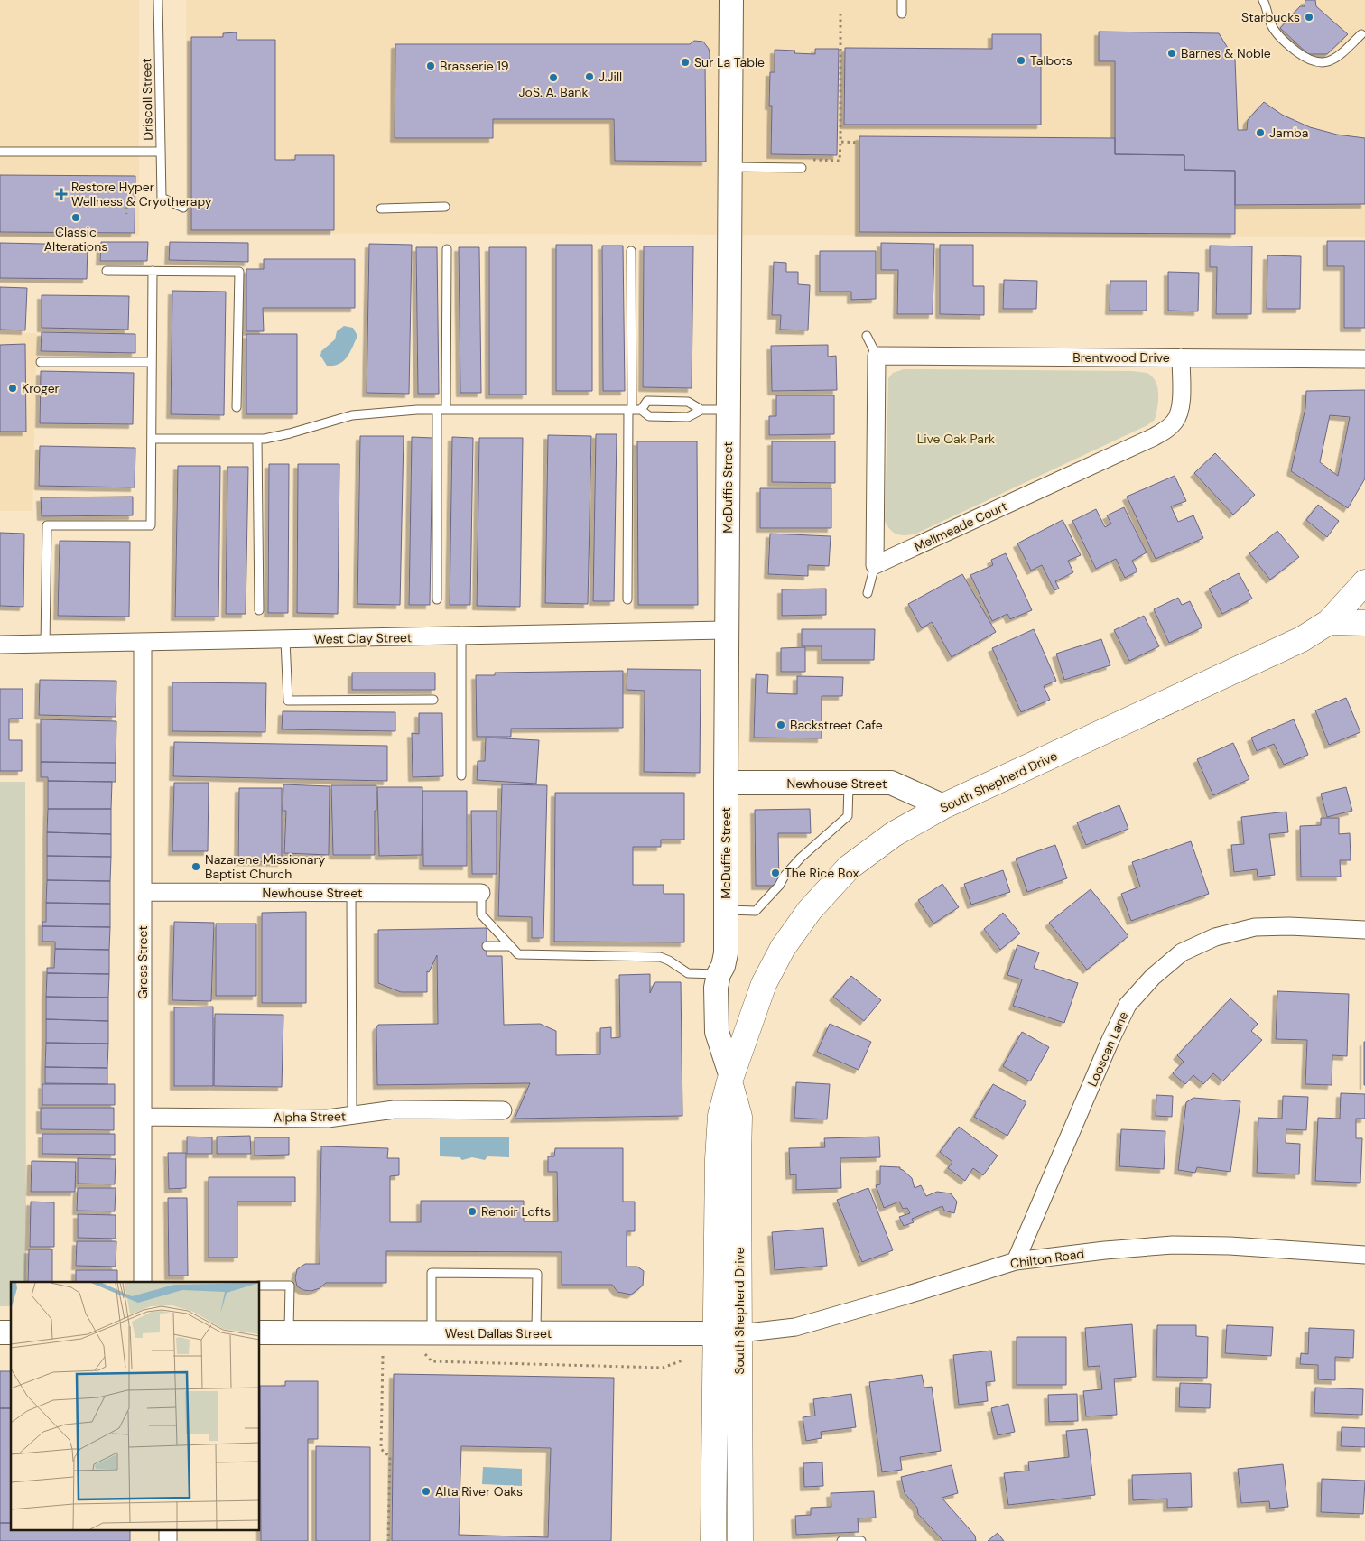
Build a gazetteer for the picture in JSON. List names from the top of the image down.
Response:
{
  "streets": {
    "main road": ["South Shepherd Drive"],
    "street": [
      "Brentwood Drive",
      "McDuffie Street",
      "Mellmeade Court",
      "West Clay Street",
      "Newhouse Street",
      "Gross Street",
      "Looscan Lane",
      "Alpha Street",
      "Chilton Road",
      "West Dallas Street"
    ],
    "lane": ["Driscoll Street"]
  },
  "crossings": [
    ["Brentwood Drive", "Mellmeade Court"],
    ["McDuffie Street", "West Clay Street"],
    ["McDuffie Street", "South Shepherd Drive"],
    ["McDuffie Street", "Newhouse Street"],
    ["West Clay Street", "Gross Street"],
    ["South Shepherd Drive", "Newhouse Street"],
    ["South Shepherd Drive", "Chilton Road"],
    ["South Shepherd Drive", "West Dallas Street"],
    ["Newhouse Street", "Gross Street"],
    ["Gross Street", "Alpha Street"],
    ["Looscan Lane", "Chilton Road"],
    ["Chilton Road", "West Dallas Street"]
  ],
  "parks": ["Live Oak Park"],
  "places": {
    "other": [
      "Starbucks",
      "Barnes & Noble",
      "Talbots",
      "Sur La Table",
      "Brasserie 19",
      "J.Jill",
      "JoS. A. Bank",
      "Jamba",
      "Classic Alterations",
      "Kroger",
      "Backstreet Cafe",
      "Nazarene Missionary Baptist Church",
      "The Rice Box",
      "Renoir Lofts",
      "Alta River Oaks"
    ],
    "health": ["Restore Hyper Wellness & Cryotherapy"]
  }
}
